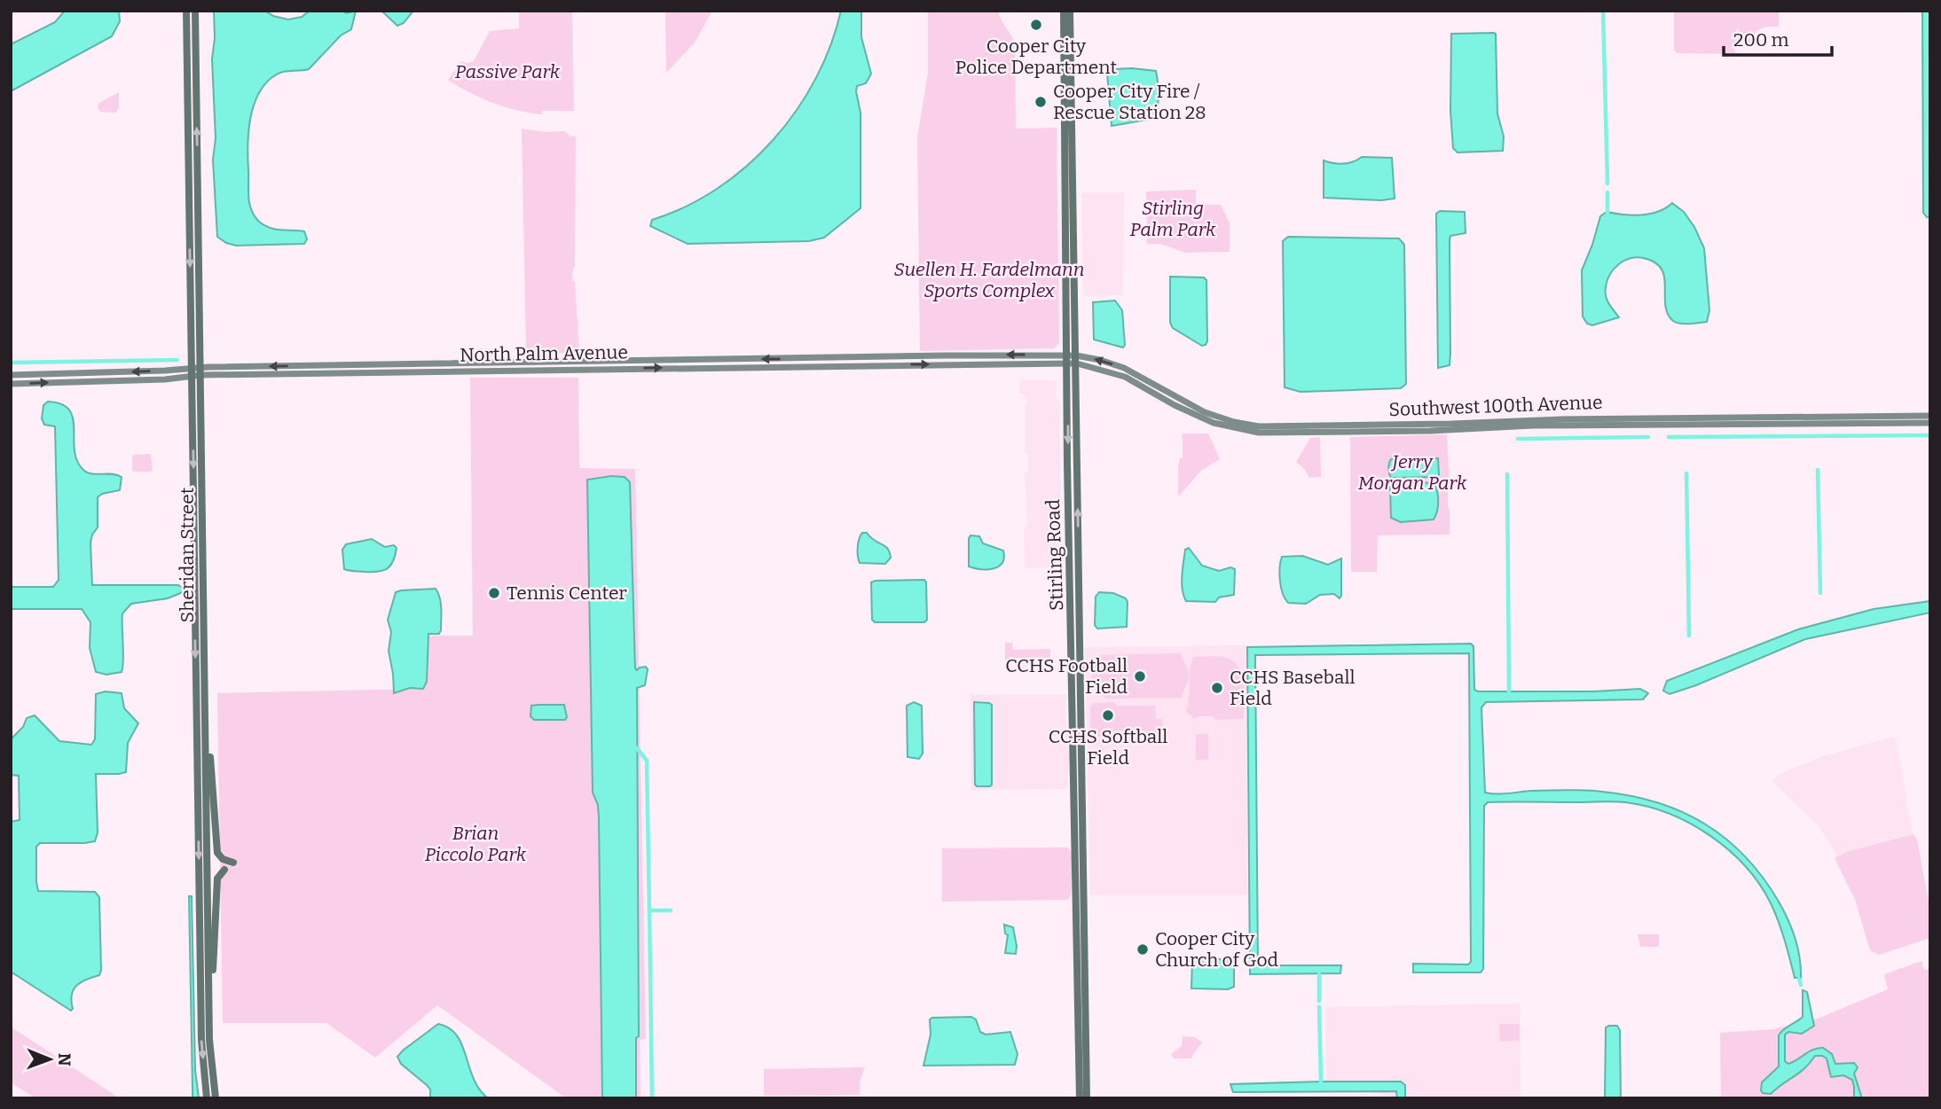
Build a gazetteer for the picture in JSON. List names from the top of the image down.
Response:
{
  "streets": {
    "main road": [
      "North Palm Avenue",
      "Southwest 100th Avenue",
      "Sheridan Street",
      "Stirling Road"
    ]
  },
  "crossings": [
    ["North Palm Avenue", "Southwest 100th Avenue"],
    ["North Palm Avenue", "Sheridan Street"],
    ["North Palm Avenue", "Stirling Road"],
    ["Southwest 100th Avenue", "Stirling Road"]
  ],
  "parks": [
    "Passive Park",
    "Stirling Palm Park",
    "Suellen H. Fardelmann Sports Complex",
    "Jerry Morgan Park",
    "Brian Piccolo Park"
  ],
  "places": [
    "Cooper City Police Department",
    "Cooper City Fire / Rescue Station 28",
    "Tennis Center",
    "CCHS Football Field",
    "CCHS Baseball Field",
    "CCHS Softball Field",
    "Cooper City Church of God"
  ],
  "scale_bar": "200 m",
  "north": "right"
}
